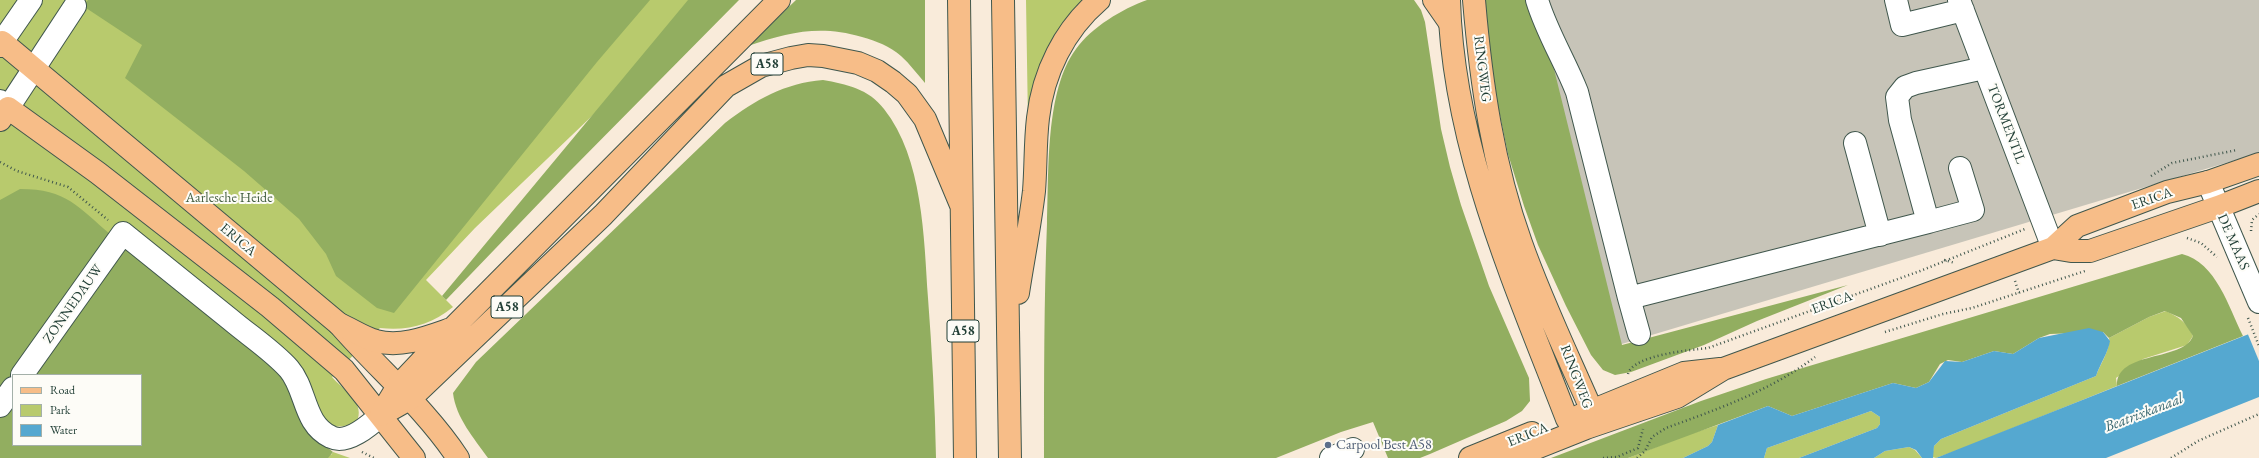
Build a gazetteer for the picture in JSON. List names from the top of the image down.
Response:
{
  "streets": {
    "main road": ["A58", "RINGWEG", "ERICA"],
    "street": ["TORMENTIL", "DE MAAS", "ZONNEDAUW"]
  },
  "crossings": [
    ["A58", "ERICA"],
    ["RINGWEG", "ERICA"],
    ["TORMENTIL", "ERICA"],
    ["ERICA", "DE MAAS"]
  ],
  "water": ["Beatrixkanaal"],
  "parks": ["Aarlesche Heide"],
  "places": ["Carpool Best A58"],
  "legend": ["Road", "Park", "Water"]
}
